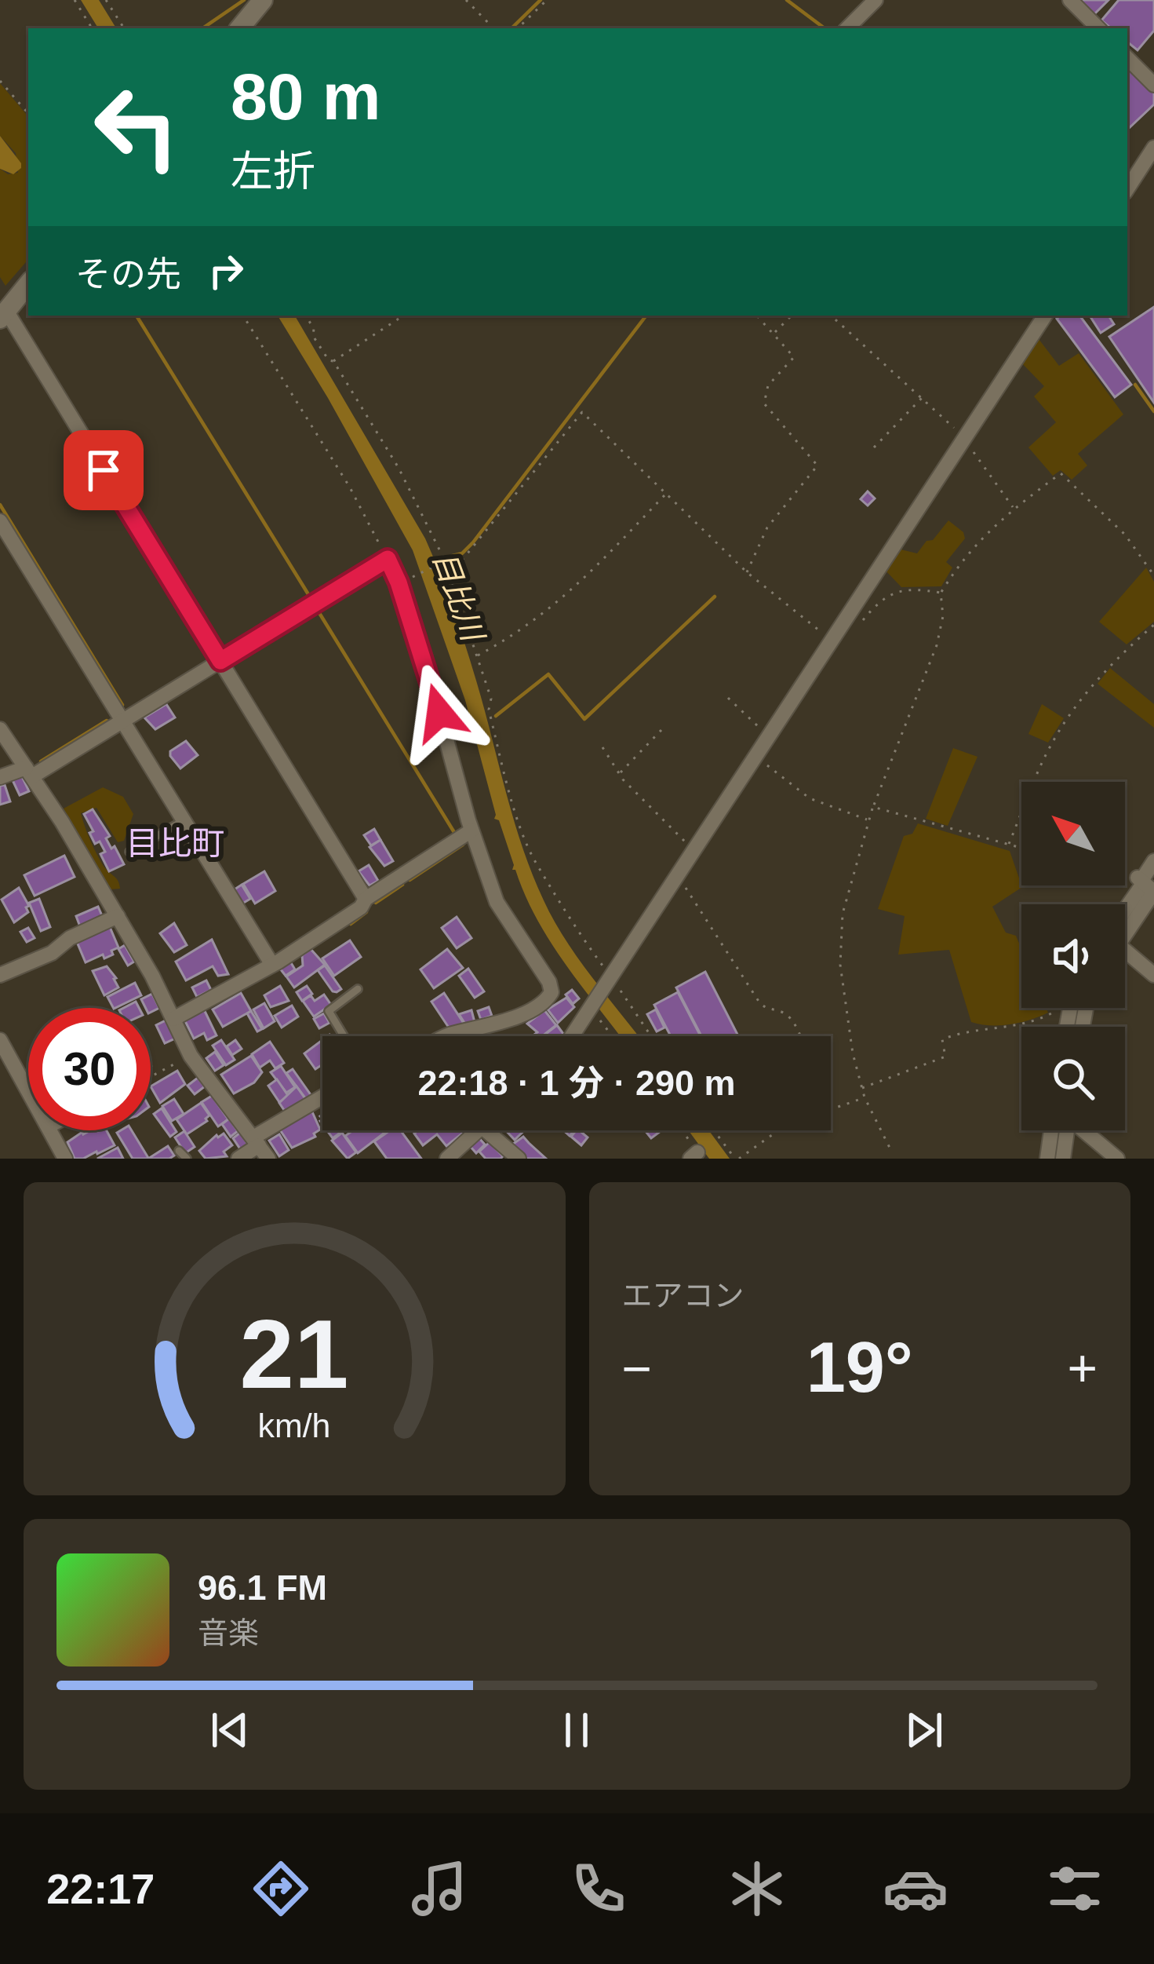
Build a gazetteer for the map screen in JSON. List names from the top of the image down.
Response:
{
  "districts": ["目比町"],
  "water": ["目比川"],
  "north": "top left",
  "page": {
    "turn": ["80 m", "左折"],
    "then": "その先",
    "limit": "30",
    "trip": "22:18 · 1 分 · 290 m",
    "tile": "エアコン",
    "heat": ["−", "19°", "+"],
    "song": ["96.1 FM", "音楽"],
    "tabs": "22:17",
    "gauge": ["21", "km/h"]
  }
}
